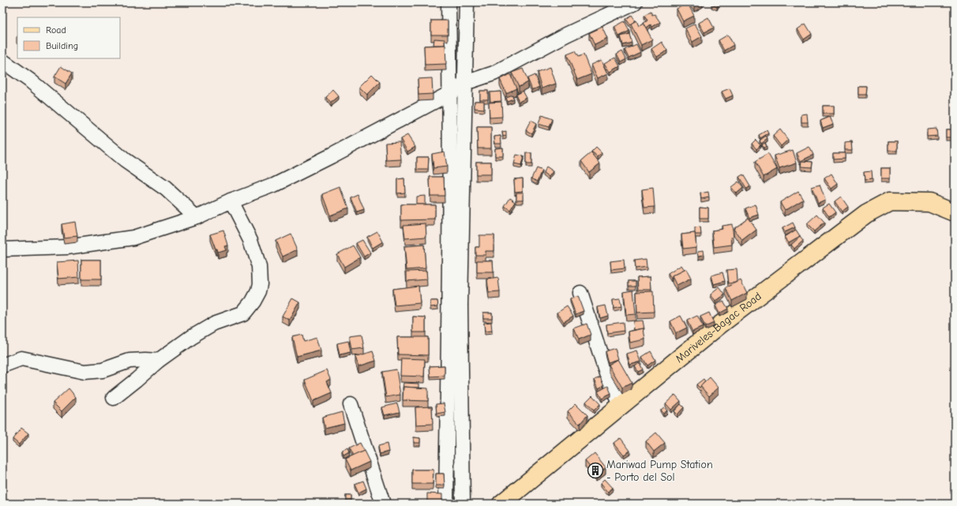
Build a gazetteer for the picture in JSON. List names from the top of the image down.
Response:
{
  "streets": {
    "main road": ["Mariveles-Bagac Road"]
  },
  "places": {
    "building": ["Mariwad Pump Station - Porto del Sol"]
  },
  "legend": ["Road", "Building"]
}
